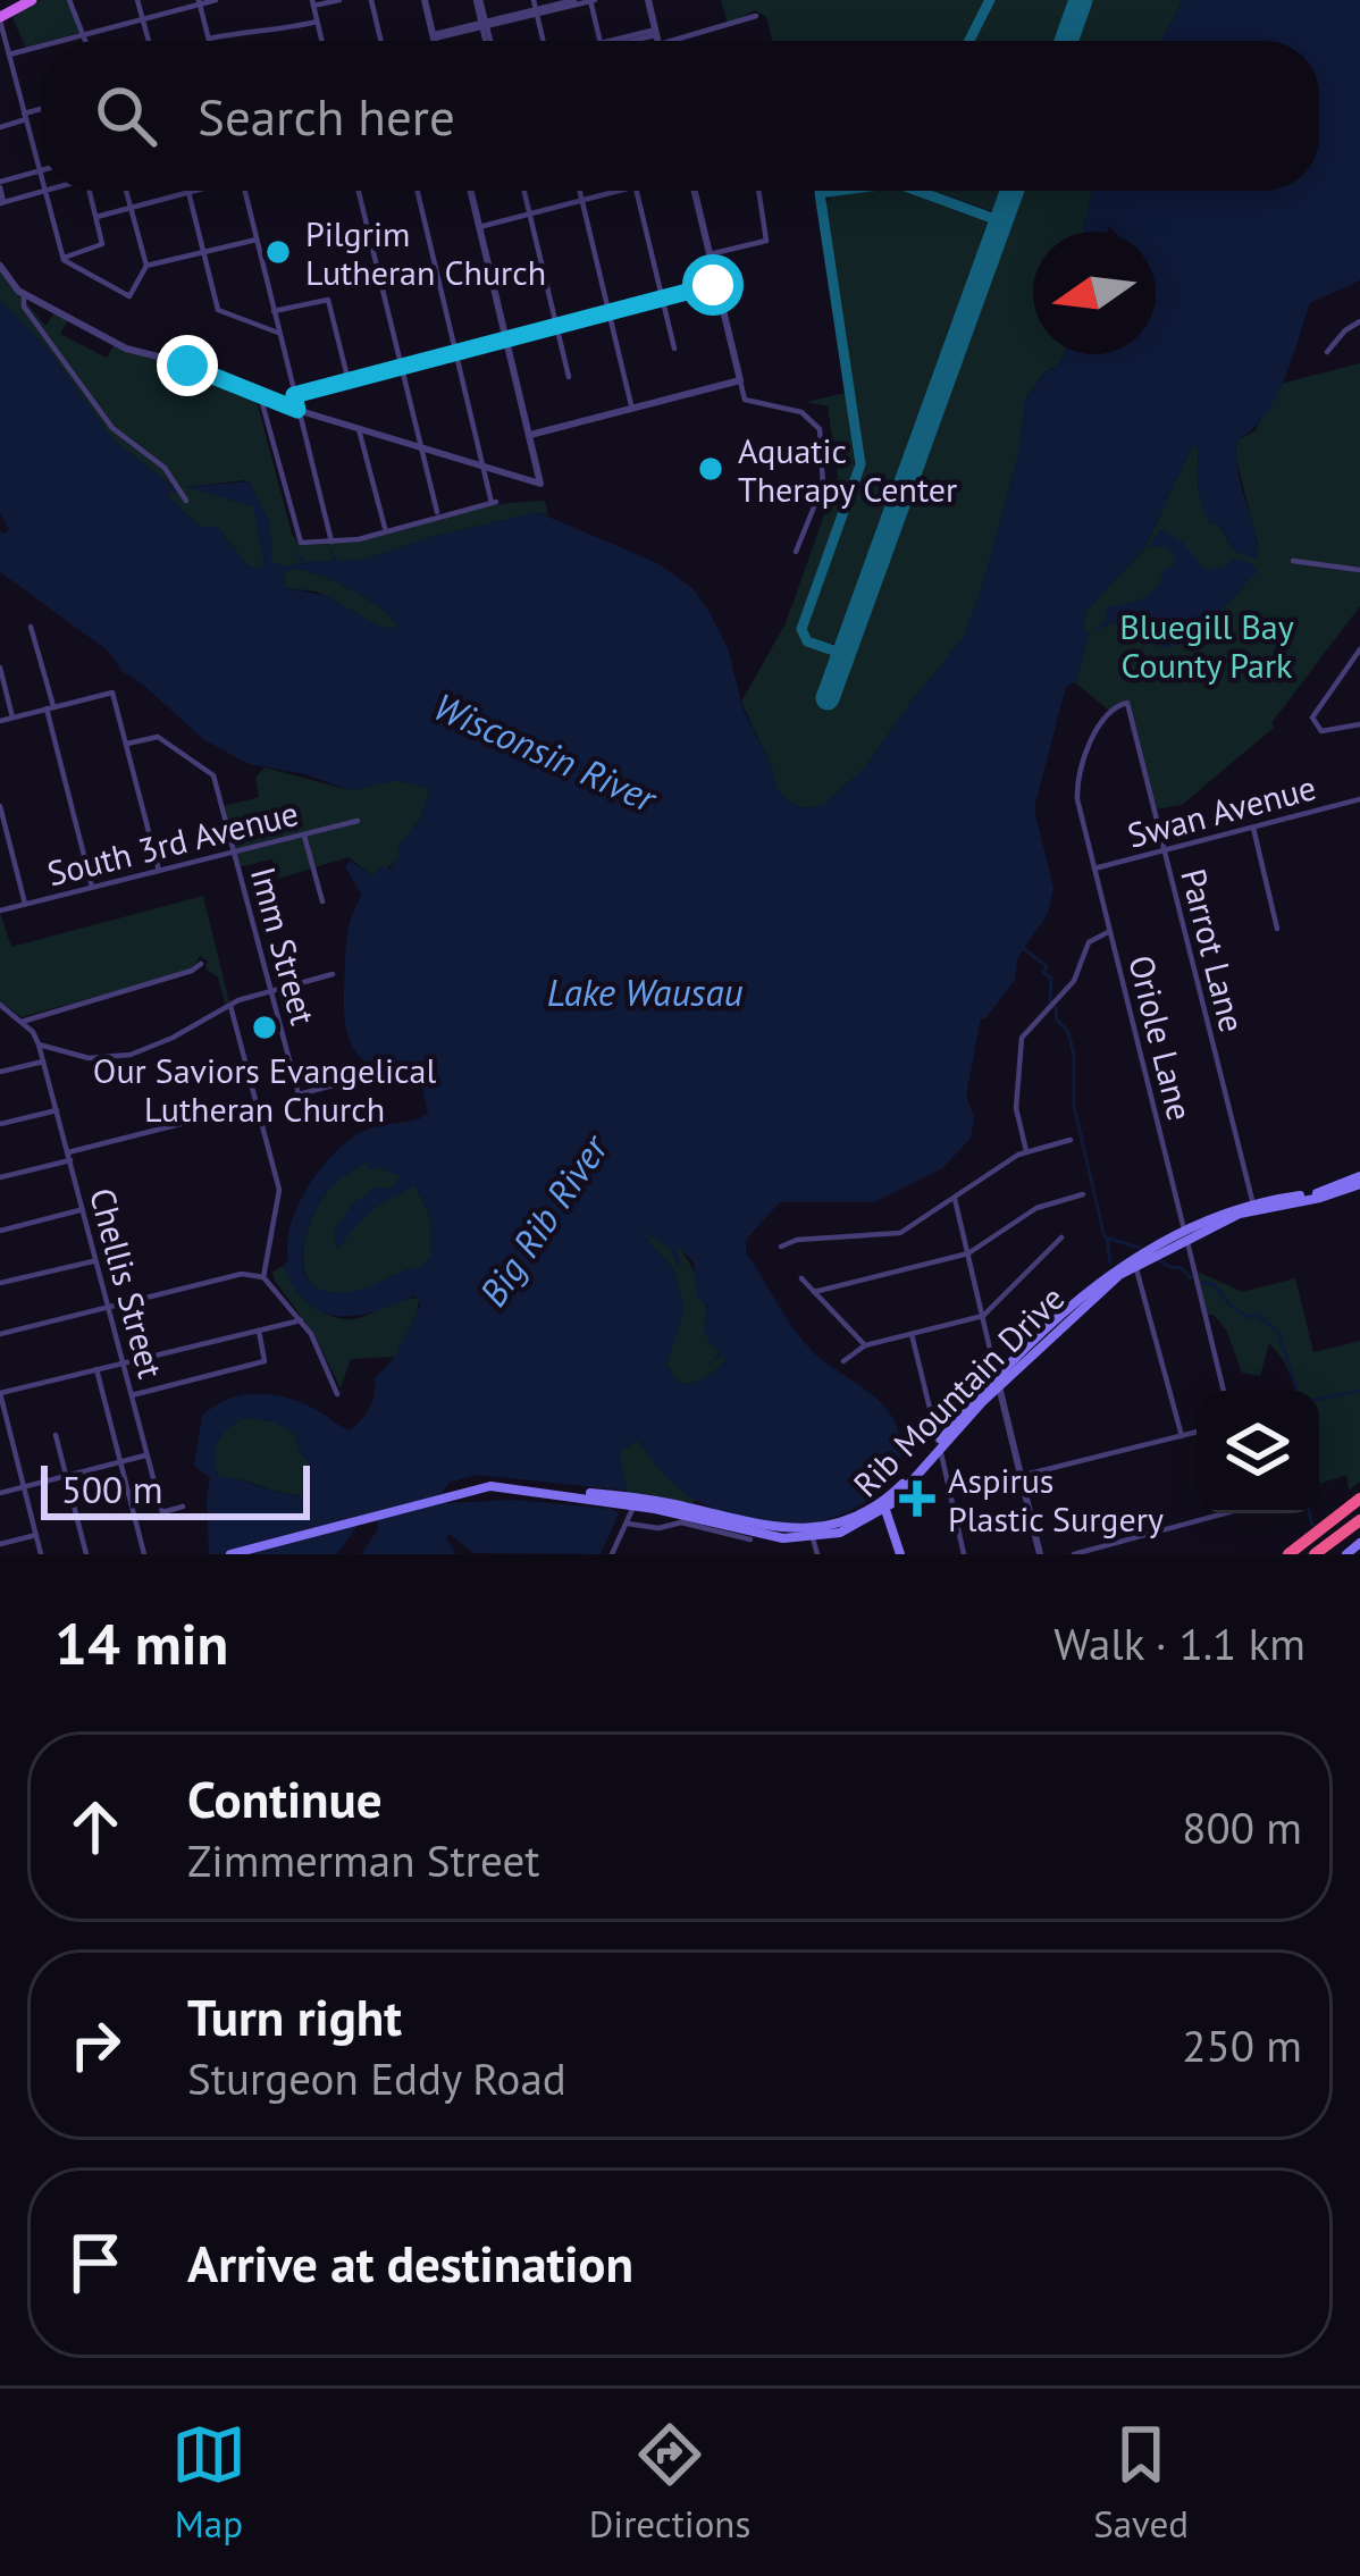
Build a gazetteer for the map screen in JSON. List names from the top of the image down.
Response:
{
  "streets": {
    "main road": ["Rib Mountain Drive"],
    "street": [
      "Swan Avenue",
      "South 3rd Avenue",
      "Imm Street",
      "Parrot Lane",
      "Oriole Lane",
      "Chellis Street"
    ]
  },
  "crossings": [
    ["Swan Avenue", "Parrot Lane"],
    ["Swan Avenue", "Oriole Lane"],
    ["South 3rd Avenue", "Imm Street"],
    ["Parrot Lane", "Oriole Lane"],
    ["Parrot Lane", "Rib Mountain Drive"],
    ["Oriole Lane", "Rib Mountain Drive"]
  ],
  "water": ["Wisconsin River", "Lake Wausau", "Big Rib River"],
  "parks": ["Bluegill Bay County Park"],
  "places": {
    "other": ["Pilgrim Lutheran Church", "Aquatic Therapy Center", "Our Saviors Evangelical Lutheran Church"],
    "health": ["Aspirus Plastic Surgery"]
  },
  "scale_bar": "500 m",
  "north": "left",
  "page": {
    "search": "Search here",
    "scale": "500 m",
    "heading": ["14 min", "Walk · 1.1 km"],
    "list": [
      ["Continue", "Zimmerman Street", "800 m"],
      ["Turn right", "Sturgeon Eddy Road", "250 m"],
      "Arrive at destination"
    ],
    "nav": ["Map", "Directions", "Saved"]
  }
}
